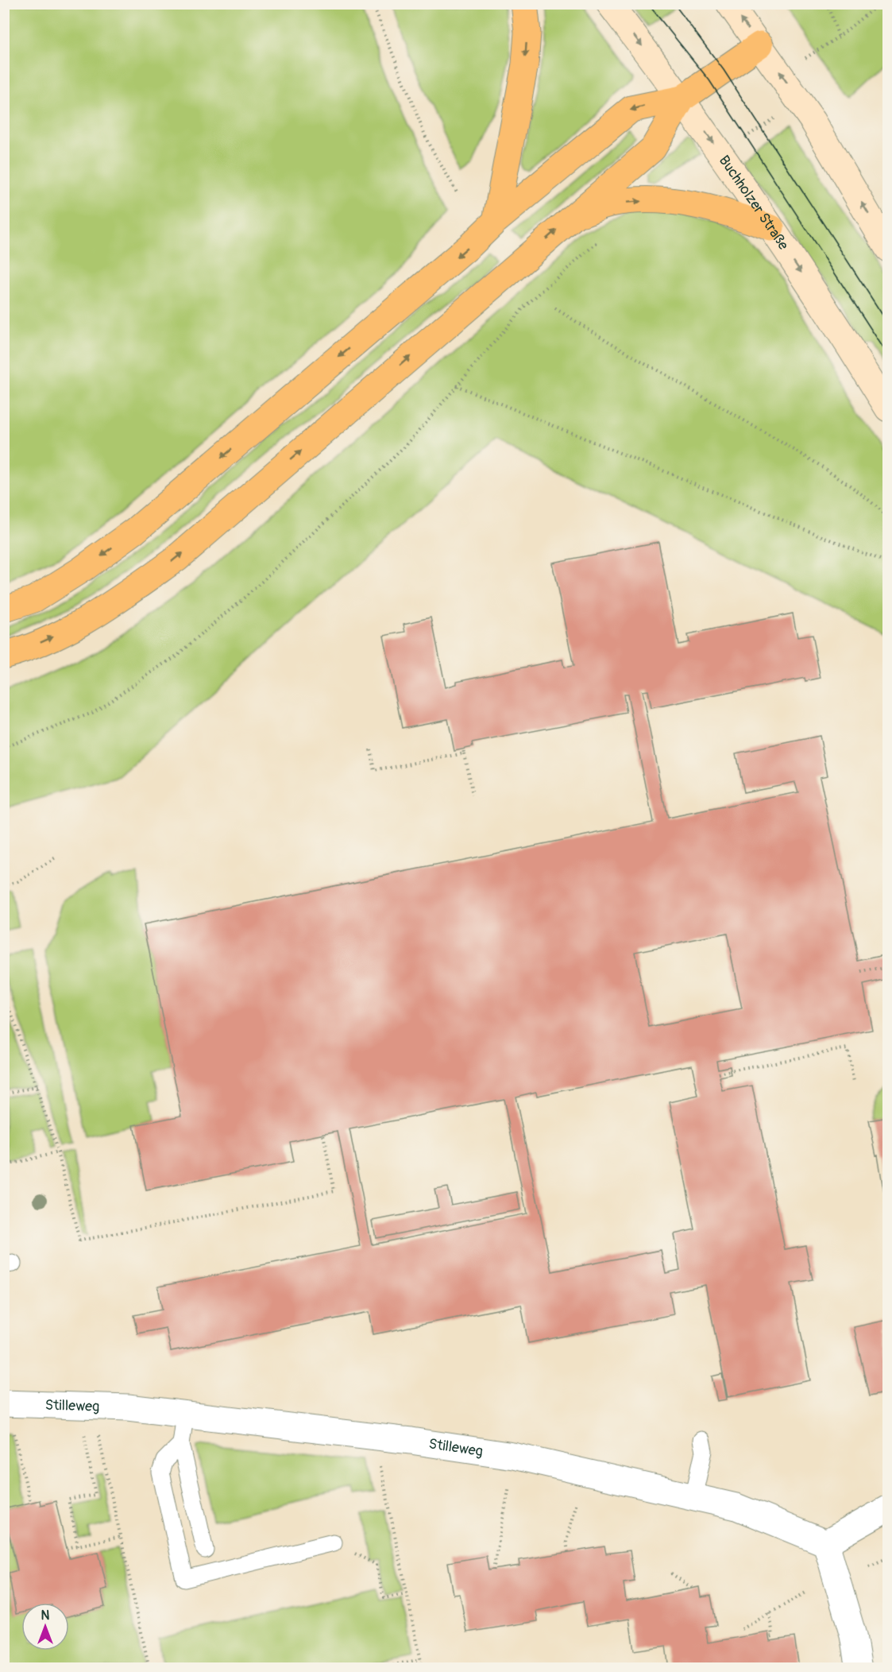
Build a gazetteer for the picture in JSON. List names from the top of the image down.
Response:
{
  "streets": {
    "main road": ["Buchholzer Straße"],
    "street": ["Stilleweg"]
  },
  "north": "top"
}
